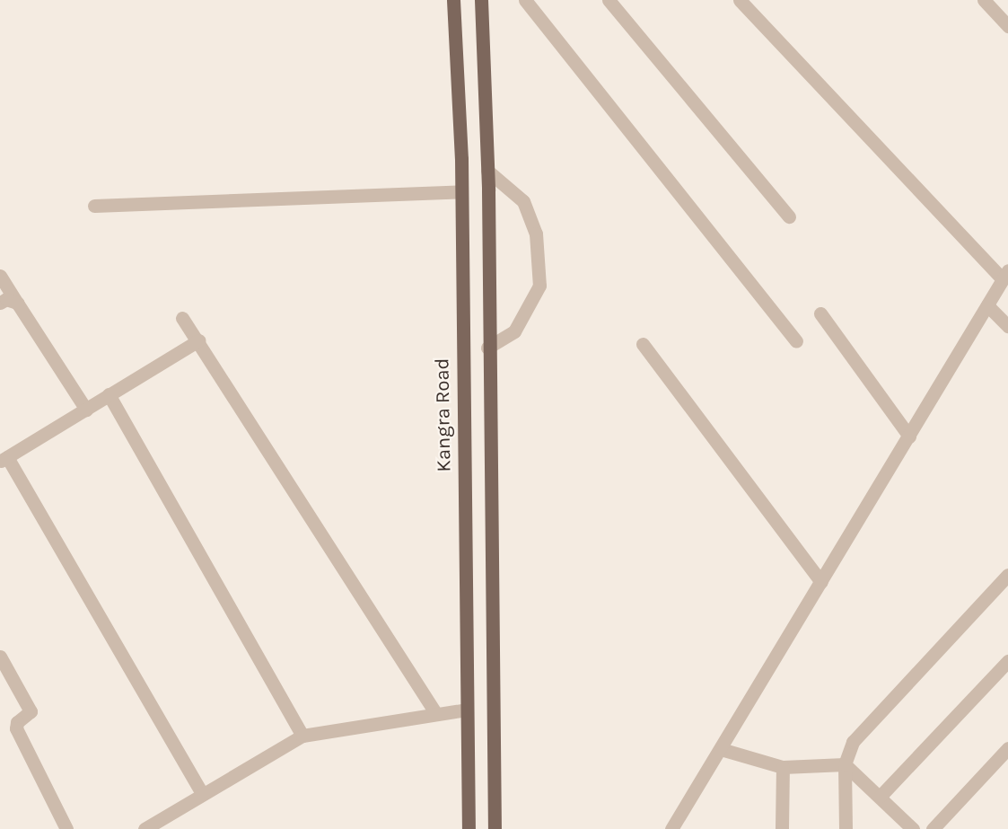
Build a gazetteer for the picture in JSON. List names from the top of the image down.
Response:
{
  "streets": {
    "main road": ["Kangra Road"]
  }
}
